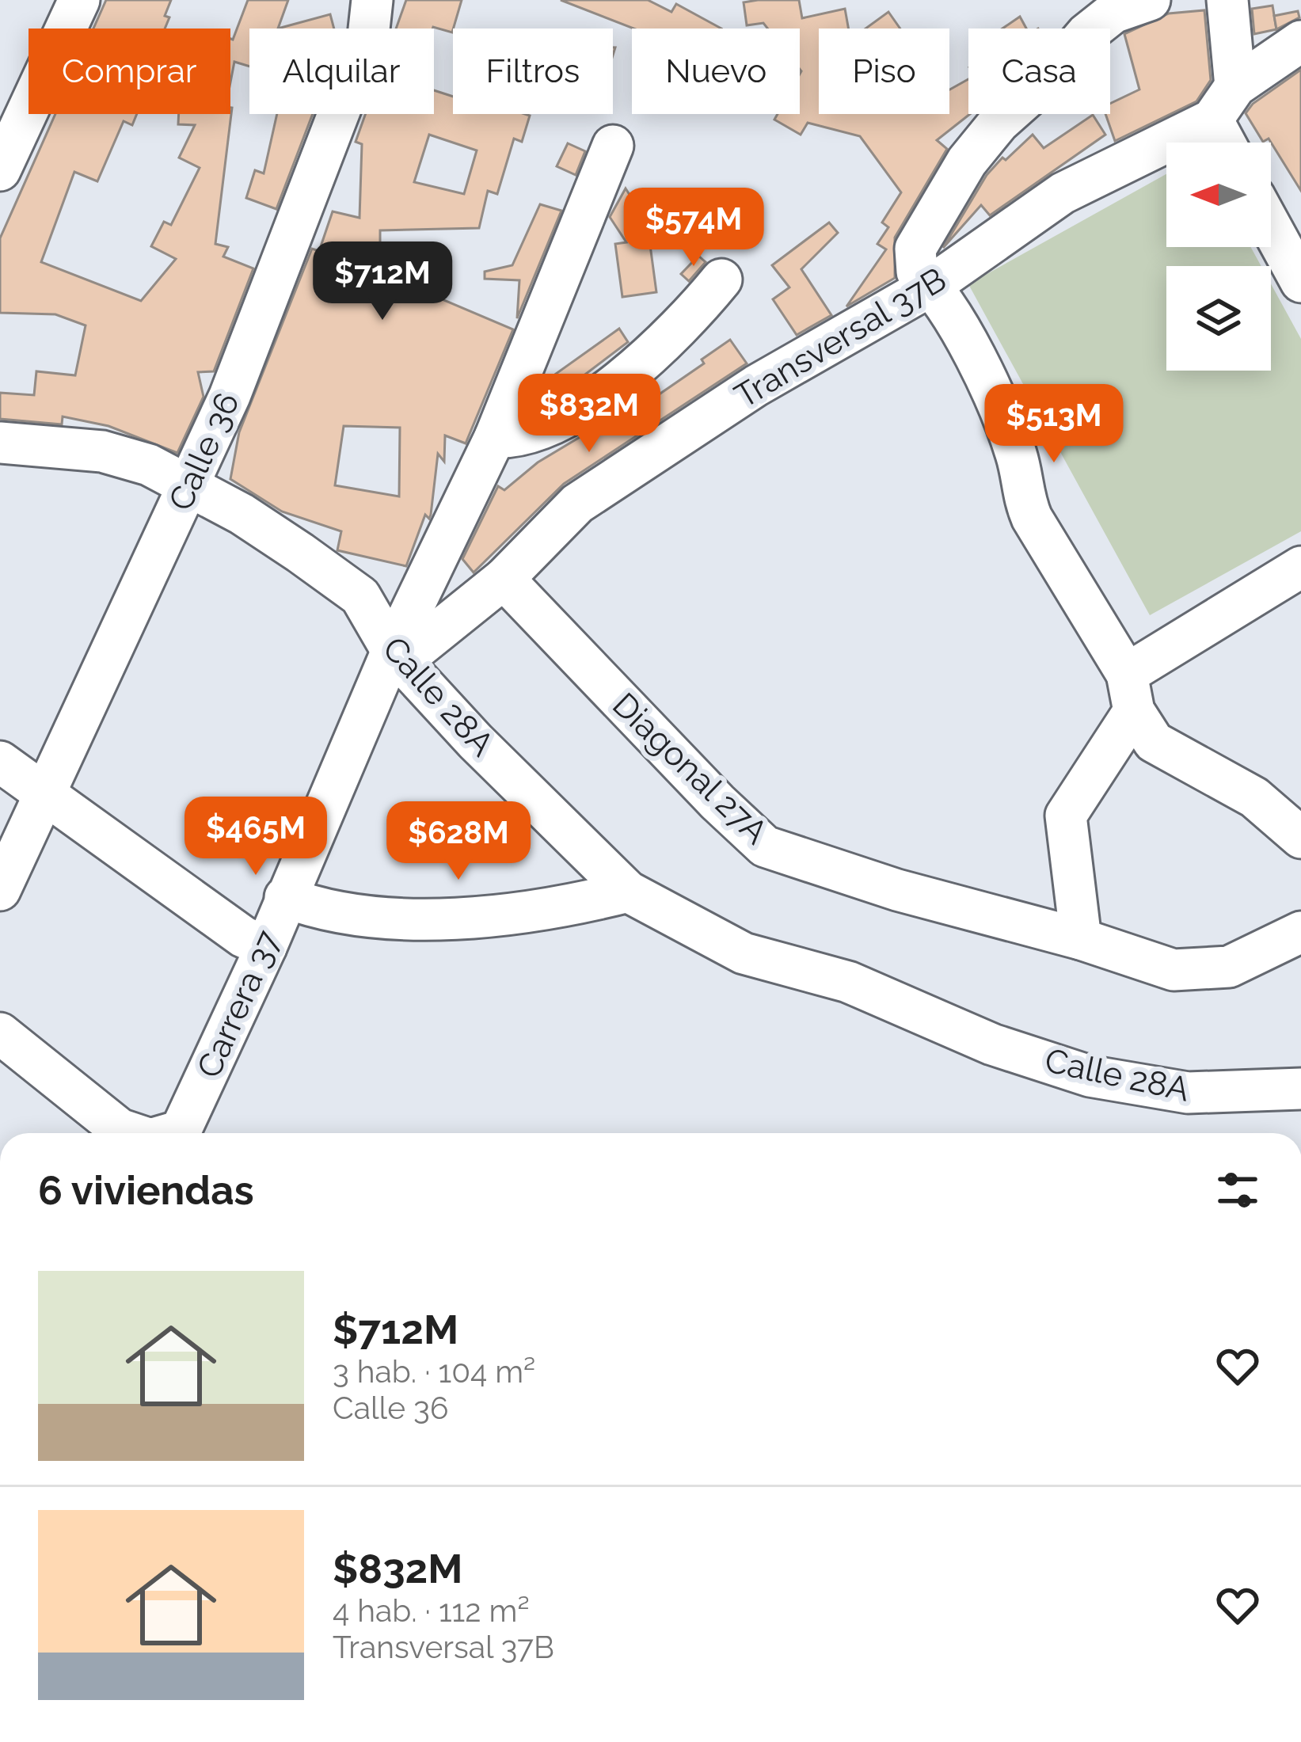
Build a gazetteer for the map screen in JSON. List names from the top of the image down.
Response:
{
  "streets": {
    "street": [
      "Transversal 37B",
      "Calle 36",
      "Calle 28A",
      "Diagonal 27A",
      "Carrera 37"
    ]
  },
  "crossings": [
    ["Transversal 37B", "Calle 28A"],
    ["Transversal 37B", "Diagonal 27A"],
    ["Transversal 37B", "Carrera 37"],
    ["Calle 36", "Calle 28A"],
    ["Calle 28A", "Carrera 37"]
  ],
  "north": "left",
  "page": {
    "chip": [
      "Comprar",
      "Alquilar",
      "Filtros",
      "Nuevo",
      "Piso",
      "Casa"
    ],
    "price": [
      "$574M",
      "$712M",
      "$832M",
      "$513M",
      "$465M",
      "$628M"
    ],
    "heading": "6 viviendas",
    "list": [
      {
        "name": "$712M",
        "note": "3 hab. · 104 m² · Calle 36"
      },
      {
        "name": "$832M",
        "note": "4 hab. · 112 m² · Transversal 37B"
      }
    ]
  }
}
